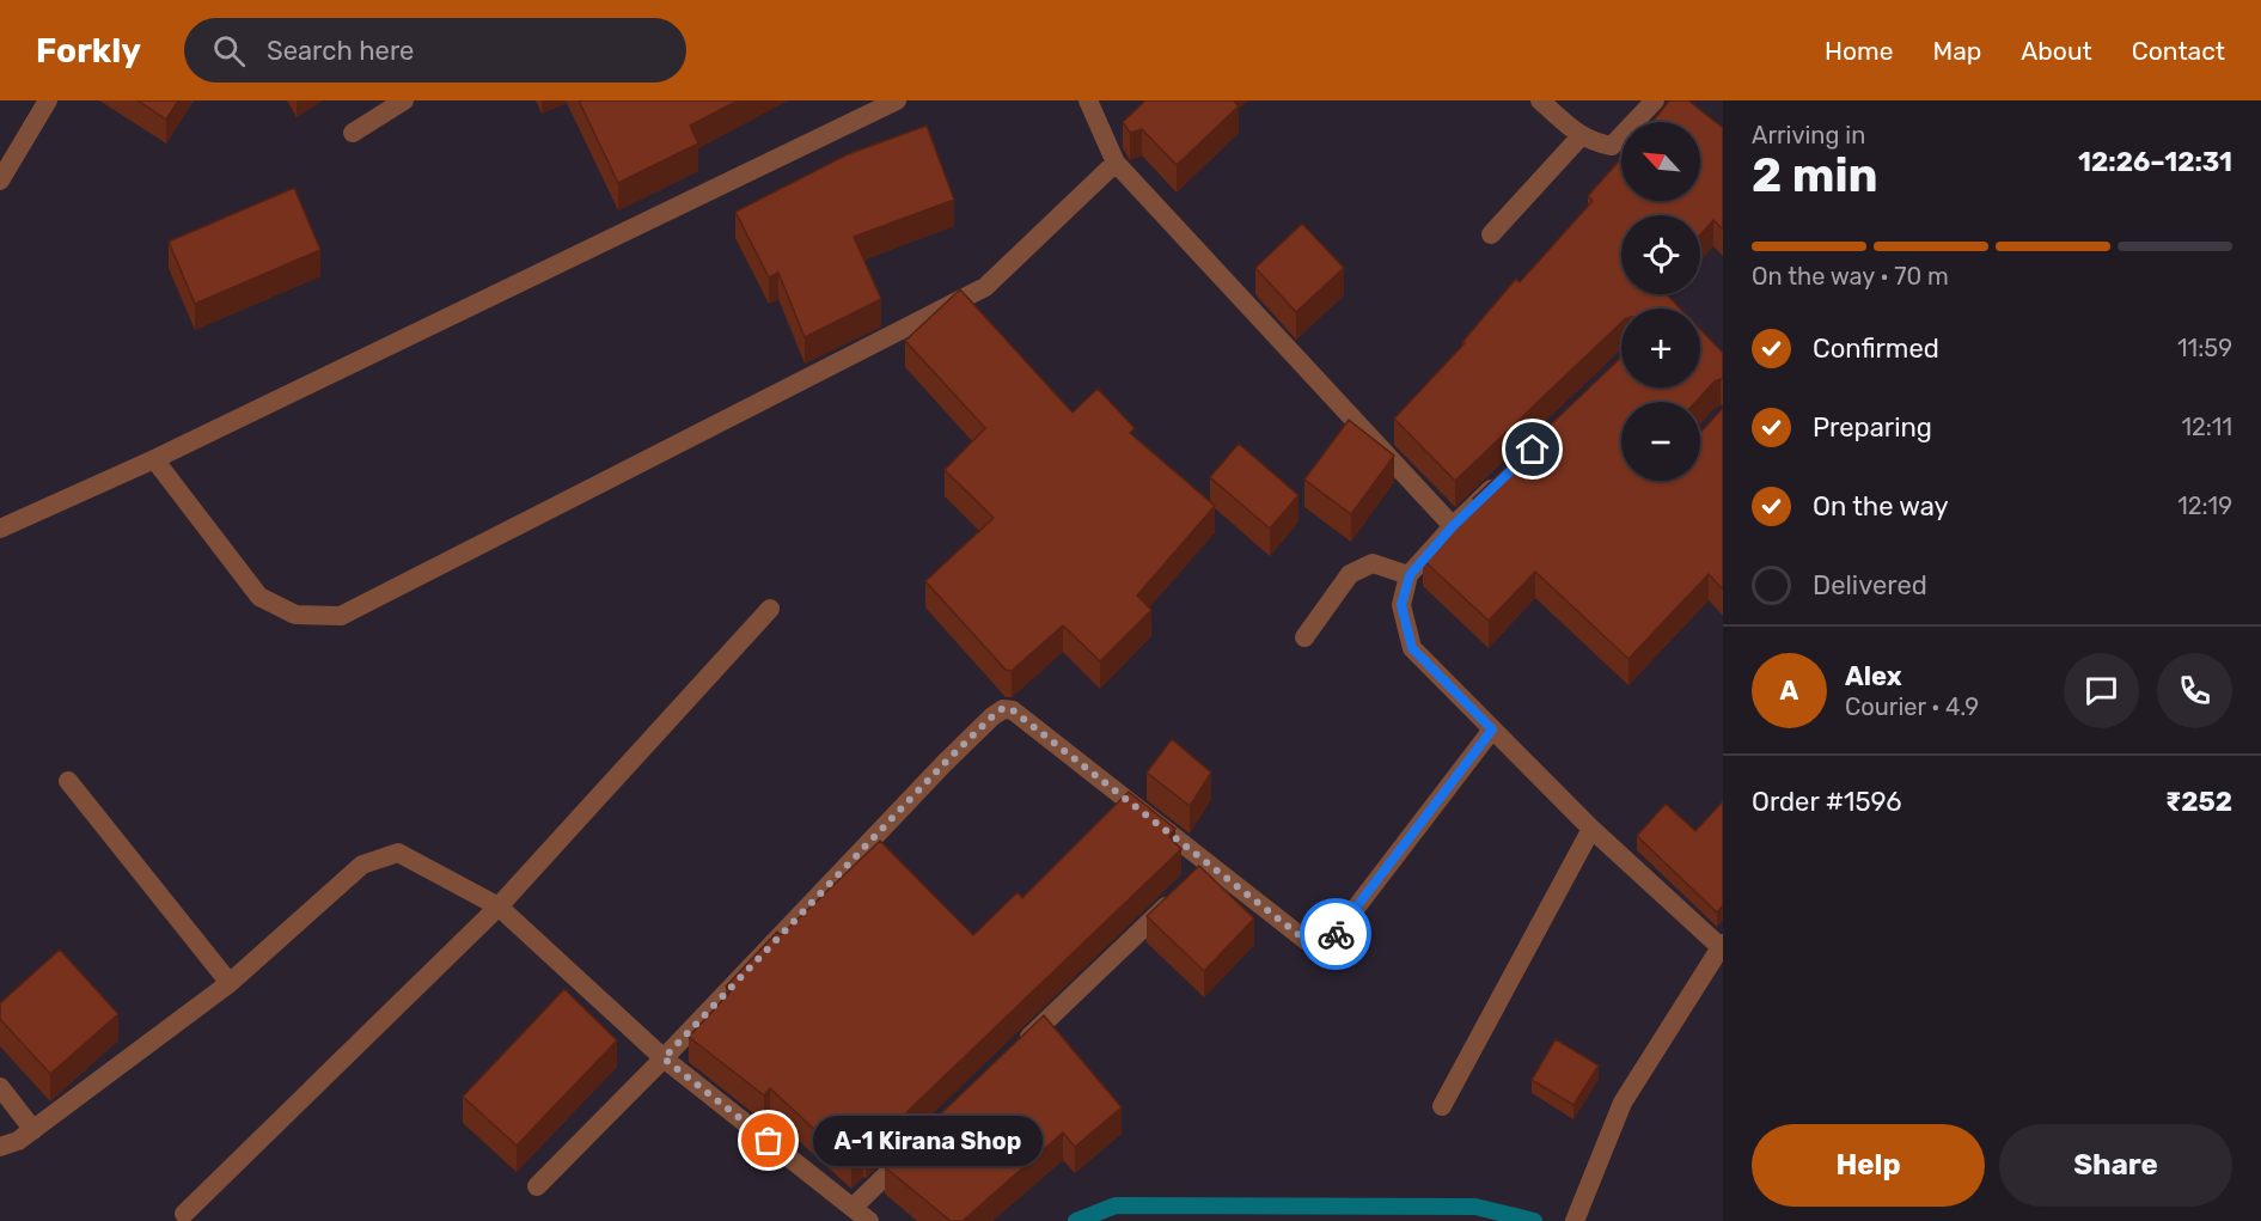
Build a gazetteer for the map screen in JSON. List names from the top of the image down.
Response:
{
  "places": ["A-1 Kirana Shop"],
  "north": "top left",
  "page": {
    "header": "Forkly",
    "search": "Search here",
    "nav": [
      "Home",
      "Map",
      "About",
      "Contact"
    ],
    "heading": ["2 min", "Arriving in", "12:26–12:31"],
    "panel": [
      "Alex",
      "Courier · 4.9",
      "Order #1596",
      "₹252"
    ],
    "map_buttons": ["+", "−"],
    "bar": "On the way · 70 m",
    "list": [
      ["Confirmed", "11:59"],
      ["Preparing", "12:11"],
      ["On the way", "12:19"],
      "Delivered"
    ],
    "round": "A",
    "buttons": ["Help", "Share"],
    "bubble": "A-1 Kirana Shop"
  }
}
